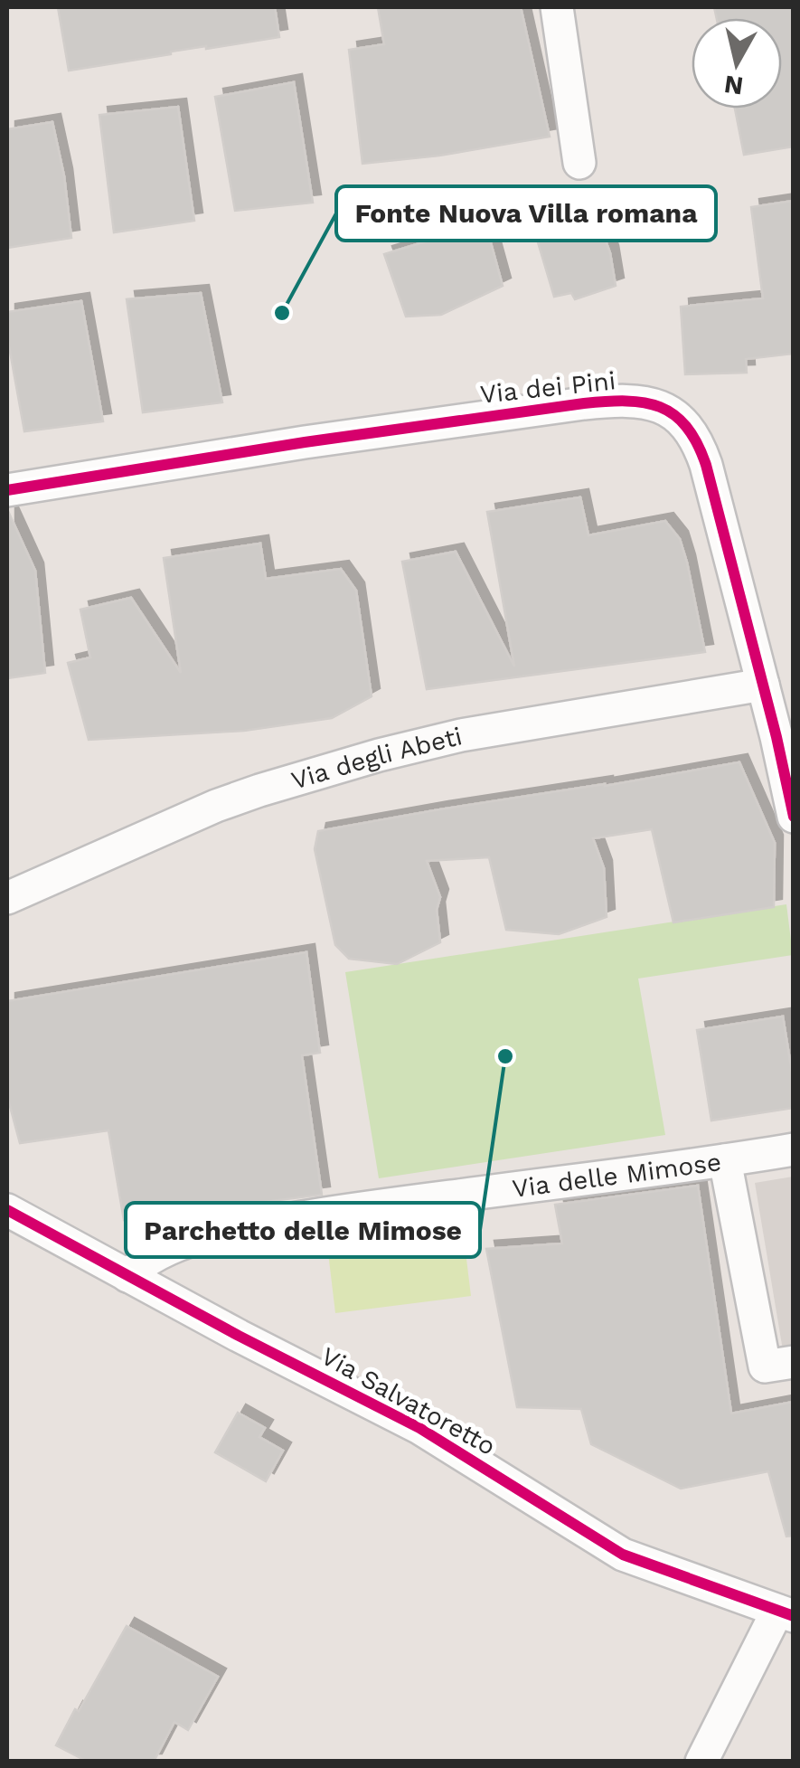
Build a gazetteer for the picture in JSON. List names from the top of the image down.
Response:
{
  "streets": {
    "street": [
      "Via dei Pini",
      "Via degli Abeti",
      "Via delle Mimose",
      "Via Salvatoretto"
    ]
  },
  "crossings": [
    ["Via dei Pini", "Via degli Abeti"],
    ["Via delle Mimose", "Via Salvatoretto"]
  ],
  "places": ["Fonte Nuova Villa romana", "Parchetto delle Mimose"],
  "north": "bottom"
}
